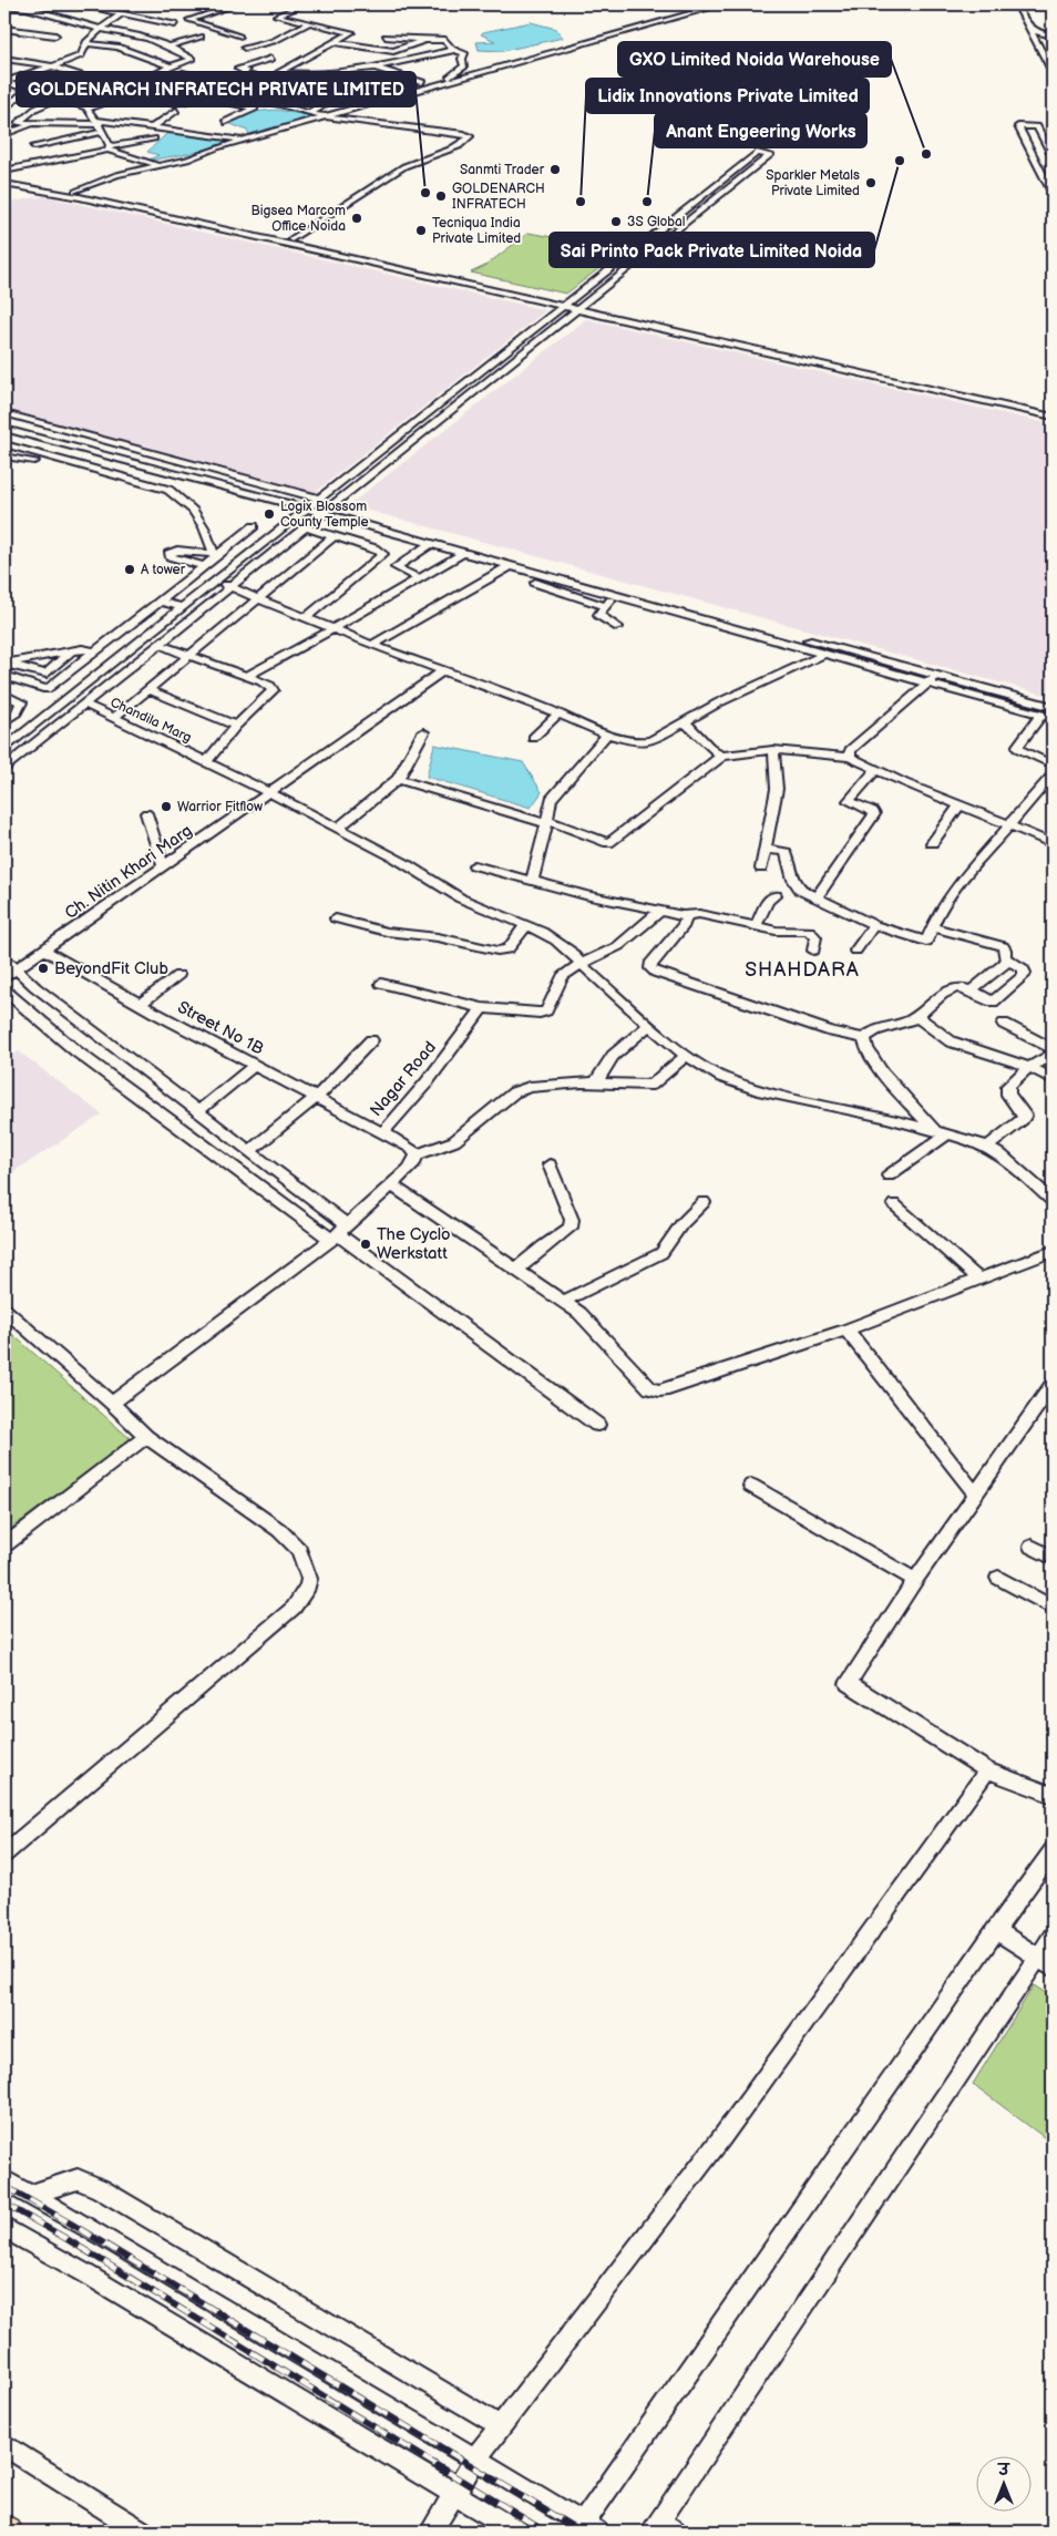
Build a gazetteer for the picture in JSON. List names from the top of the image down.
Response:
{
  "streets": {
    "street": [
      "Chandila Marg",
      "Ch. Nitin Khari Marg",
      "Street No 1B",
      "Nagar Road"
    ]
  },
  "crossings": [
    ["Chandila Marg", "Ch. Nitin Khari Marg"],
    ["Ch. Nitin Khari Marg", "Street No 1B"],
    ["Street No 1B", "Nagar Road"]
  ],
  "districts": ["SHAHDARA"],
  "places": [
    "GXO Limited Noida Warehouse",
    "Sai Printo Pack Private Limited Noida",
    "Sanmti Trader",
    "Sparkler Metals Private Limited",
    "GOLDENARCH INFRATECH PRIVATE LIMITED",
    "GOLDENARCH INFRATECH",
    "Lidix Innovations Private Limited",
    "Anant Engeering Works",
    "Bigsea Marcom Office Noida",
    "3S Global",
    "Tecniqua India Private Limited",
    "Logix Blossom County Temple",
    "A tower",
    "Warrior Fitflow",
    "BeyondFit Club",
    "The Cyclo Werkstatt"
  ],
  "north": "top"
}
